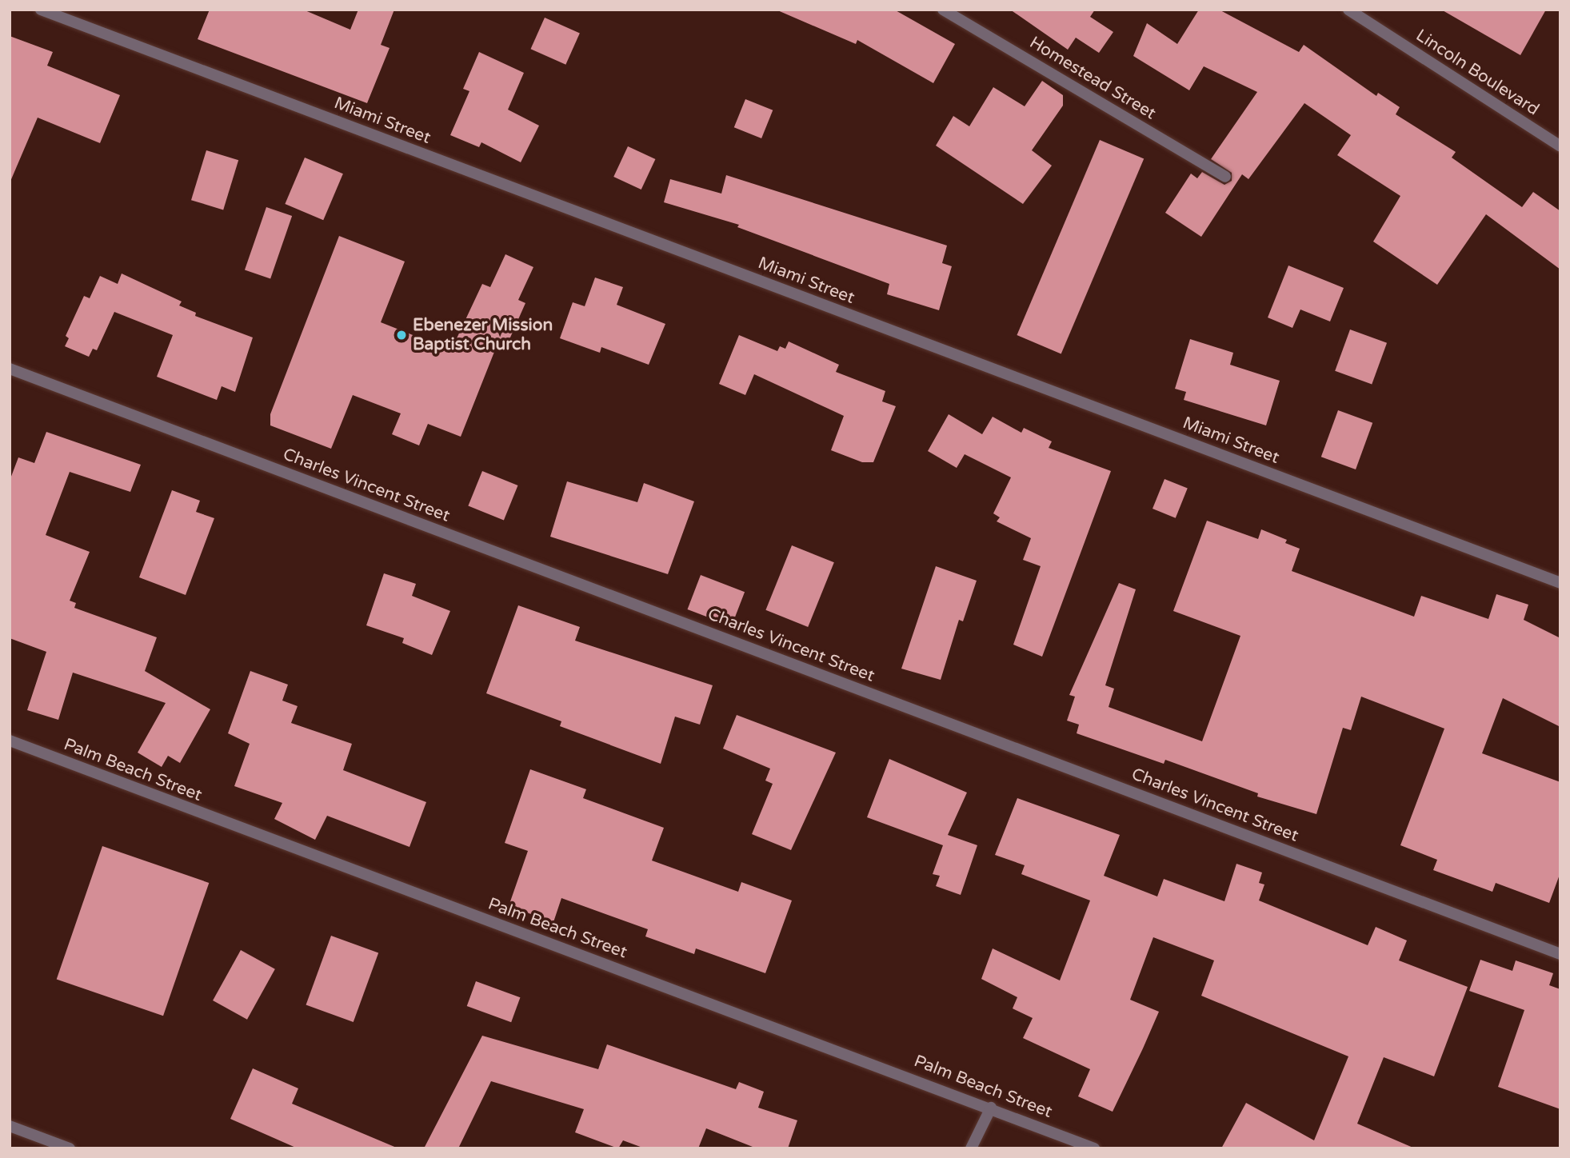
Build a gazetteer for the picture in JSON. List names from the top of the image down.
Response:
{
  "streets": {
    "street": [
      "Lincoln Boulevard",
      "Homestead Street",
      "Miami Street",
      "Charles Vincent Street",
      "Palm Beach Street"
    ]
  },
  "places": ["Ebenezer Mission Baptist Church"]
}
